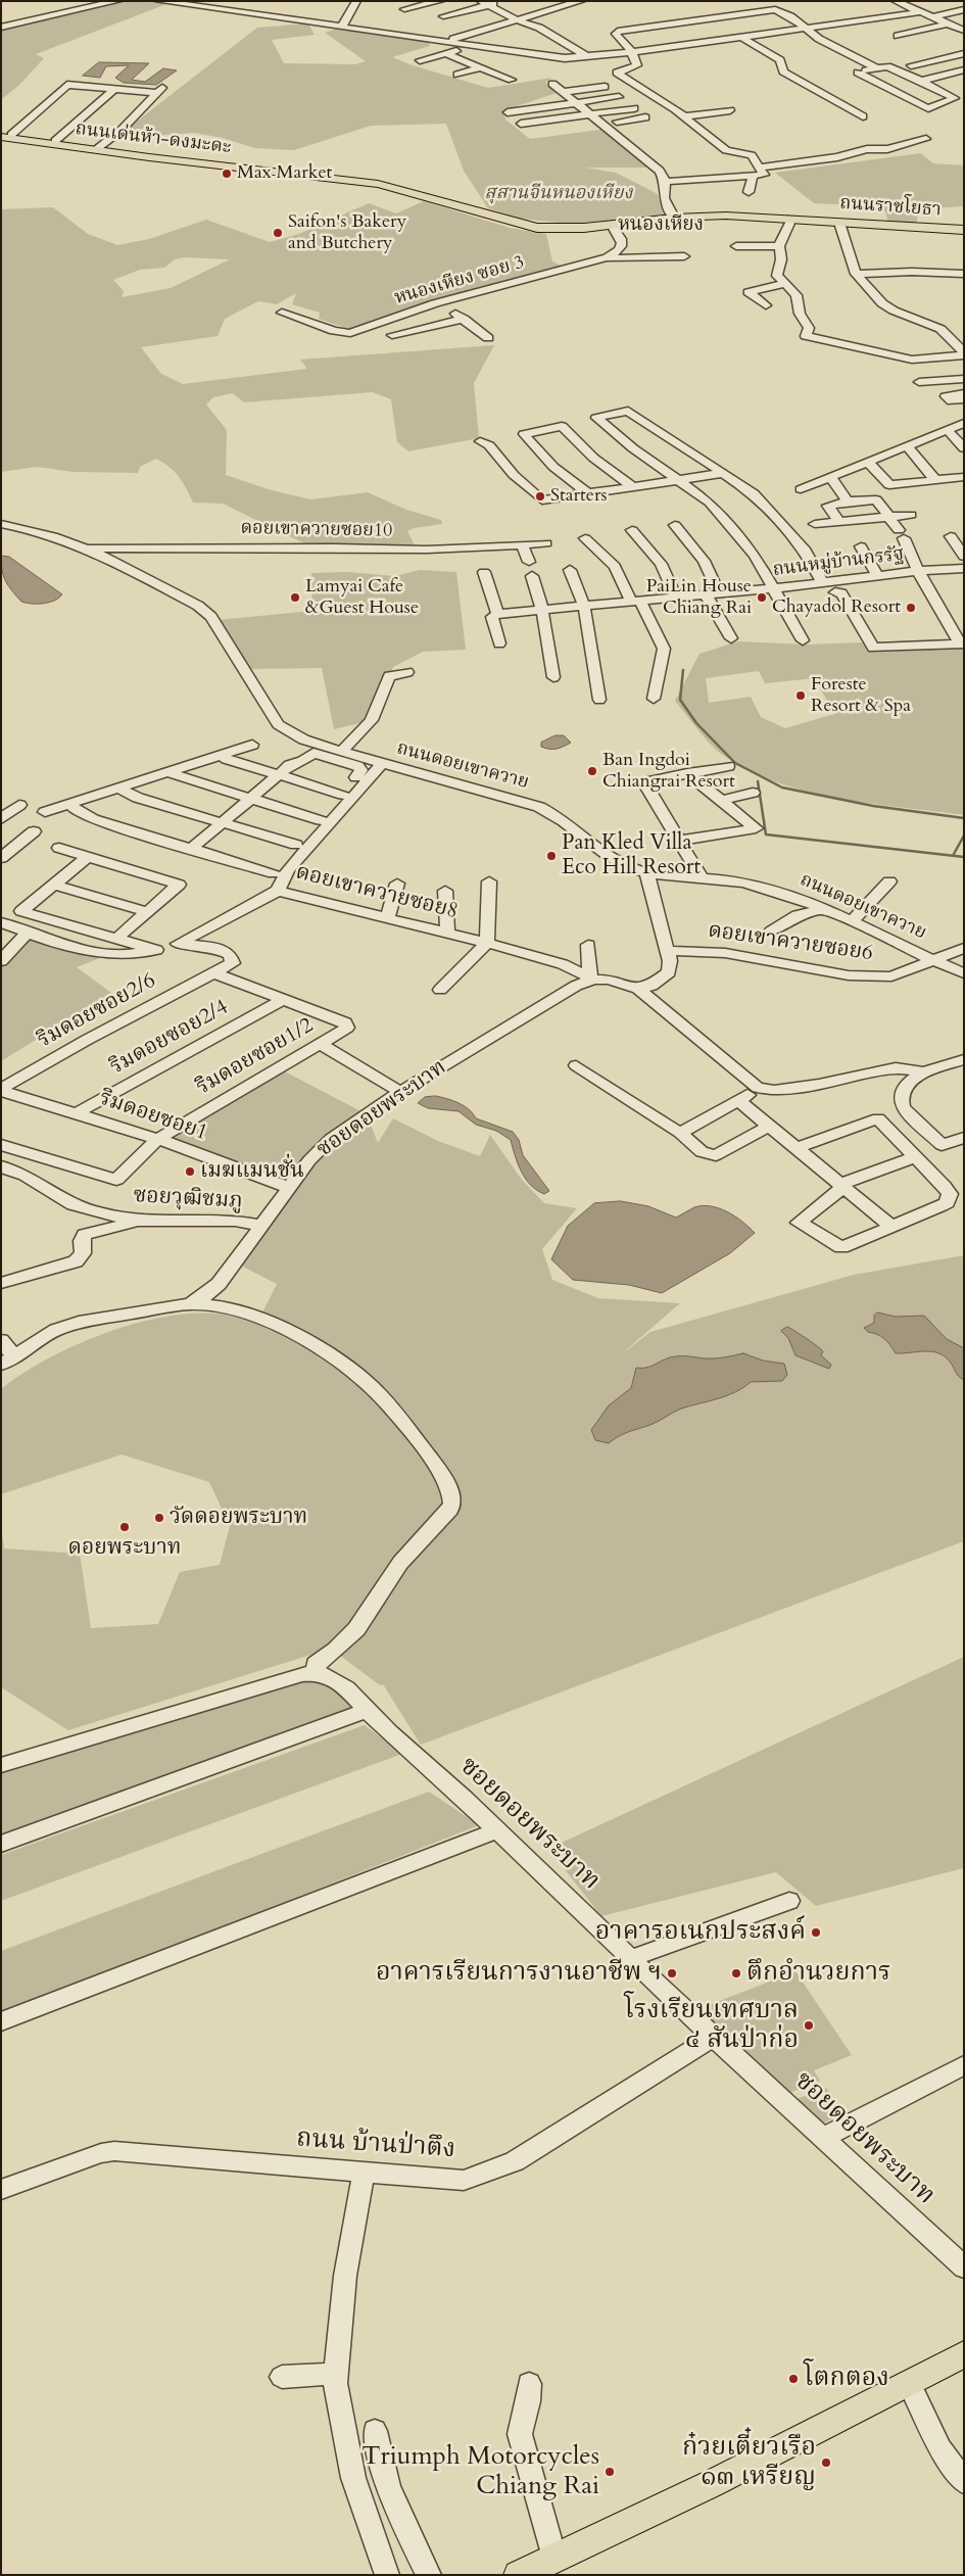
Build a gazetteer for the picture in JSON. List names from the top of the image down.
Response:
{
  "streets": {
    "main road": ["ถนนเด่นห้า-ดงมะดะ", "ถนนราชโยธา"],
    "street": [
      "หนองเหียง ซอย 3",
      "ดอยเขาควายซอย10",
      "ถนนหมู่บ้านกรรัฐ",
      "ถนนดอยเขาควาย",
      "ดอยเขาควายซอย8",
      "ดอยเขาควายซอย6",
      "ริมดอยซอย2/6",
      "ริมดอยซอย2/4",
      "ริมดอยซอย1/2",
      "ซอยดอยพระบาท",
      "ริมดอยซอย1",
      "ซอยวุฒิชมภู",
      "ถนน บ้านป่าตึง"
    ]
  },
  "crossings": [
    ["ถนนเด่นห้า-ดงมะดะ", "ถนนราชโยธา"],
    ["ดอยเขาควายซอย10", "ถนนดอยเขาควาย"],
    ["ถนนดอยเขาควาย", "ดอยเขาควายซอย8"],
    ["ถนนดอยเขาควาย", "ดอยเขาควายซอย6"],
    ["ดอยเขาควายซอย8", "ซอยดอยพระบาท"],
    ["ริมดอยซอย2/6", "ริมดอยซอย1"],
    ["ริมดอยซอย2/4", "ริมดอยซอย1/2"],
    ["ริมดอยซอย2/4", "ริมดอยซอย1"],
    ["ริมดอยซอย1/2", "ริมดอยซอย1"],
    ["ซอยดอยพระบาท", "ริมดอยซอย1"],
    ["ซอยดอยพระบาท", "ซอยวุฒิชมภู"],
    ["ซอยดอยพระบาท", "ถนน บ้านป่าตึง"]
  ],
  "districts": ["หนองเหียง"],
  "parks": ["สุสานจีนหนองเหียง"],
  "places": [
    "Max Market",
    "Saifon's Bakery and Butchery",
    "Starters",
    "Lamyai Cafe &Guest House",
    "PaiLin House Chiang Rai",
    "Chayadol Resort",
    "Foreste Resort & Spa",
    "Ban Ingdoi Chiangrai Resort",
    "Pan Kled Villa Eco Hill Resort",
    "เมฆแมนชั่น",
    "วัดดอยพระบาท",
    "ดอยพระบาท",
    "อาคารอเนกประสงค์",
    "อาคารเรียนการงานอาชีพ ฯ",
    "ตึกอำนวยการ",
    "โรงเรียนเทศบาล ๔ สันป่าก่อ",
    "โตกตอง",
    "ก๋วยเตี๋ยวเรือ ๑๓ เหรียญ",
    "Triumph Motorcycles Chiang Rai"
  ]
}
